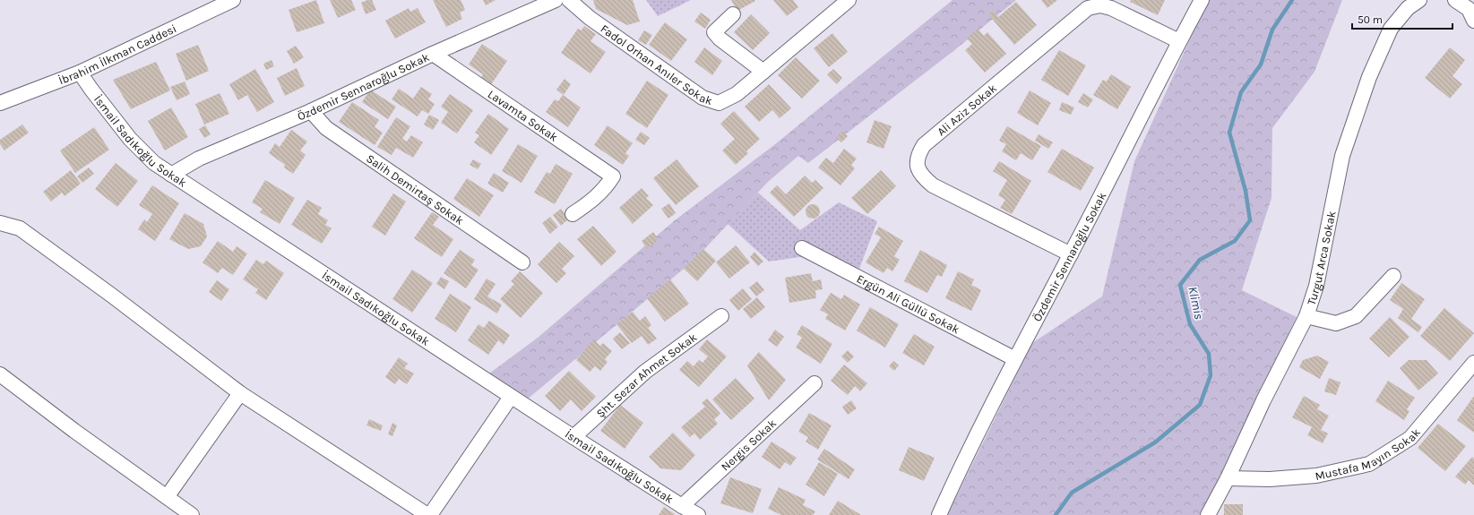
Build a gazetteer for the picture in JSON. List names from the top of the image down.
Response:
{
  "streets": {
    "street": [
      "İbrahim İlkman Caddesi",
      "Fadol Orhan Anıler Sokak",
      "Özdemir Sennaroğlu Sokak",
      "Ali Aziz Sokak",
      "Lavamta Sokak",
      "İsmail Sadıkoğlu Sokak",
      "Salih Demirtaş Sokak",
      "Turgut Arca Sokak",
      "Ergün Ali Güllü Sokak",
      "Şht. Sezar Ahmet Sokak",
      "Nergis Sokak",
      "Mustafa Mayın Sokak"
    ]
  },
  "crossings": [
    ["İbrahim İlkman Caddesi", "İsmail Sadıkoğlu Sokak"],
    ["Özdemir Sennaroğlu Sokak", "Ali Aziz Sokak"],
    ["Özdemir Sennaroğlu Sokak", "Lavamta Sokak"],
    ["Özdemir Sennaroğlu Sokak", "İsmail Sadıkoğlu Sokak"],
    ["Özdemir Sennaroğlu Sokak", "Salih Demirtaş Sokak"],
    ["Özdemir Sennaroğlu Sokak", "Ergün Ali Güllü Sokak"],
    ["İsmail Sadıkoğlu Sokak", "Şht. Sezar Ahmet Sokak"],
    ["İsmail Sadıkoğlu Sokak", "Nergis Sokak"],
    ["Turgut Arca Sokak", "Mustafa Mayın Sokak"]
  ],
  "water": ["Klimis"],
  "scale_bar": "50 m"
}
